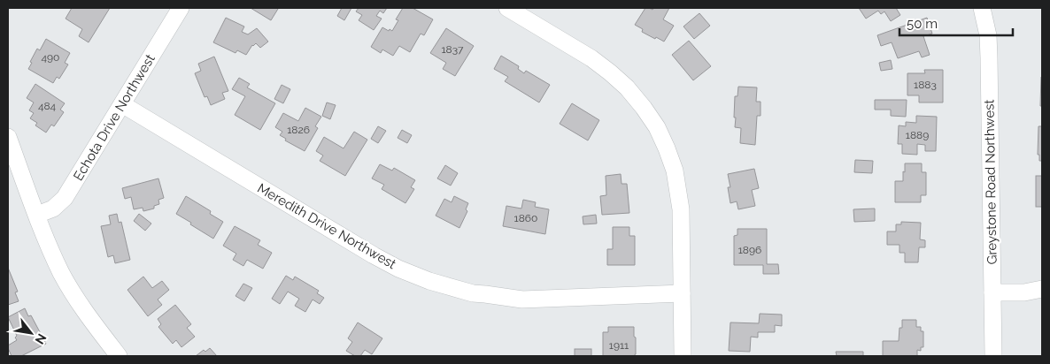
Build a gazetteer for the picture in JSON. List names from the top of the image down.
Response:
{
  "streets": {
    "street": ["Echota Drive Northwest", "Greystone Road Northwest", "Meredith Drive Northwest"]
  },
  "crossings": [
    ["Echota Drive Northwest", "Meredith Drive Northwest"]
  ],
  "house_numbers": [
    "1837",
    "490",
    "1883",
    "484",
    "1826",
    "1889",
    "1860",
    "1896",
    "1911"
  ],
  "scale_bar": "50 m",
  "north": "bottom right"
}
